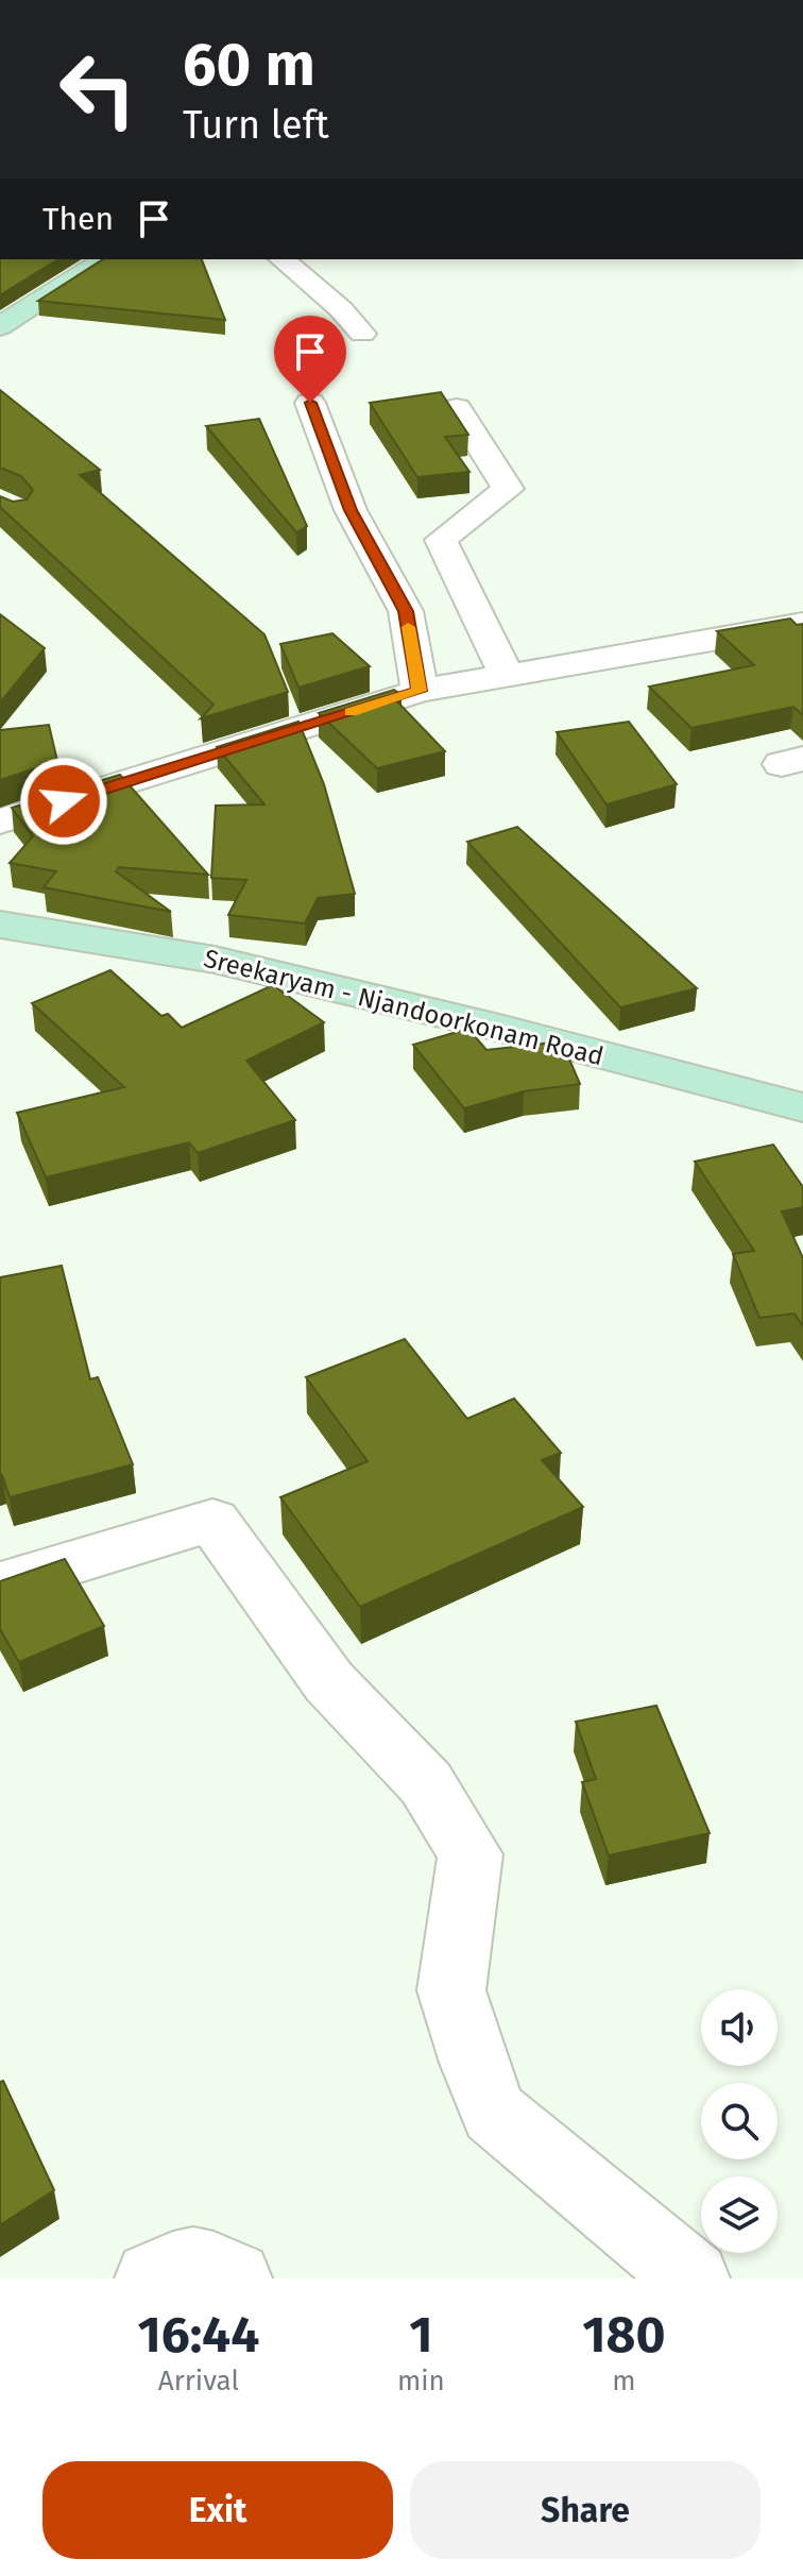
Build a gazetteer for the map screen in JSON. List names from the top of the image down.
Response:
{
  "streets": {
    "main road": ["Sreekaryam - Njandoorkonam Road"]
  },
  "page": {
    "turn": ["60 m", "Turn left"],
    "then": "Then",
    "eta": [
      "16:44",
      "Arrival",
      "1",
      "min",
      "180",
      "m"
    ],
    "buttons": ["Exit", "Share"]
  }
}
